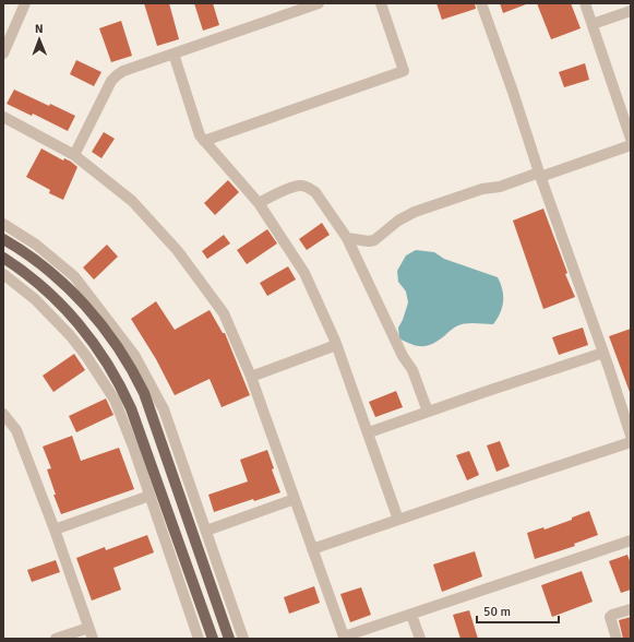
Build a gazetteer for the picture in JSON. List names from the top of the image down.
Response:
{
  "scale_bar": "50 m",
  "north": "top"
}
